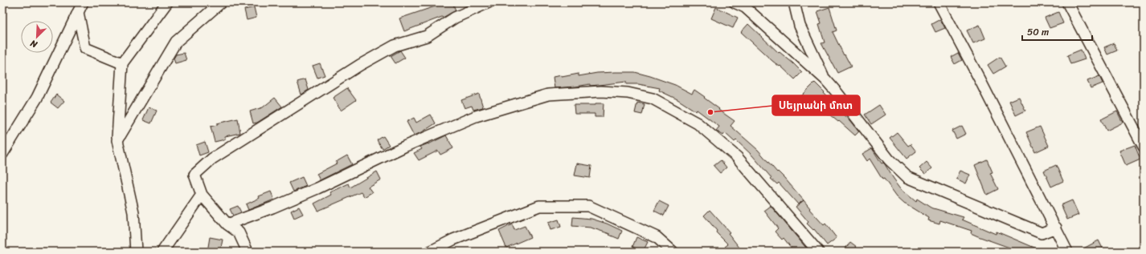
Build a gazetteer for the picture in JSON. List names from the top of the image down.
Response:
{
  "places": ["Սեյրանի մոտ"],
  "scale_bar": "50 m",
  "north": "bottom left"
}
